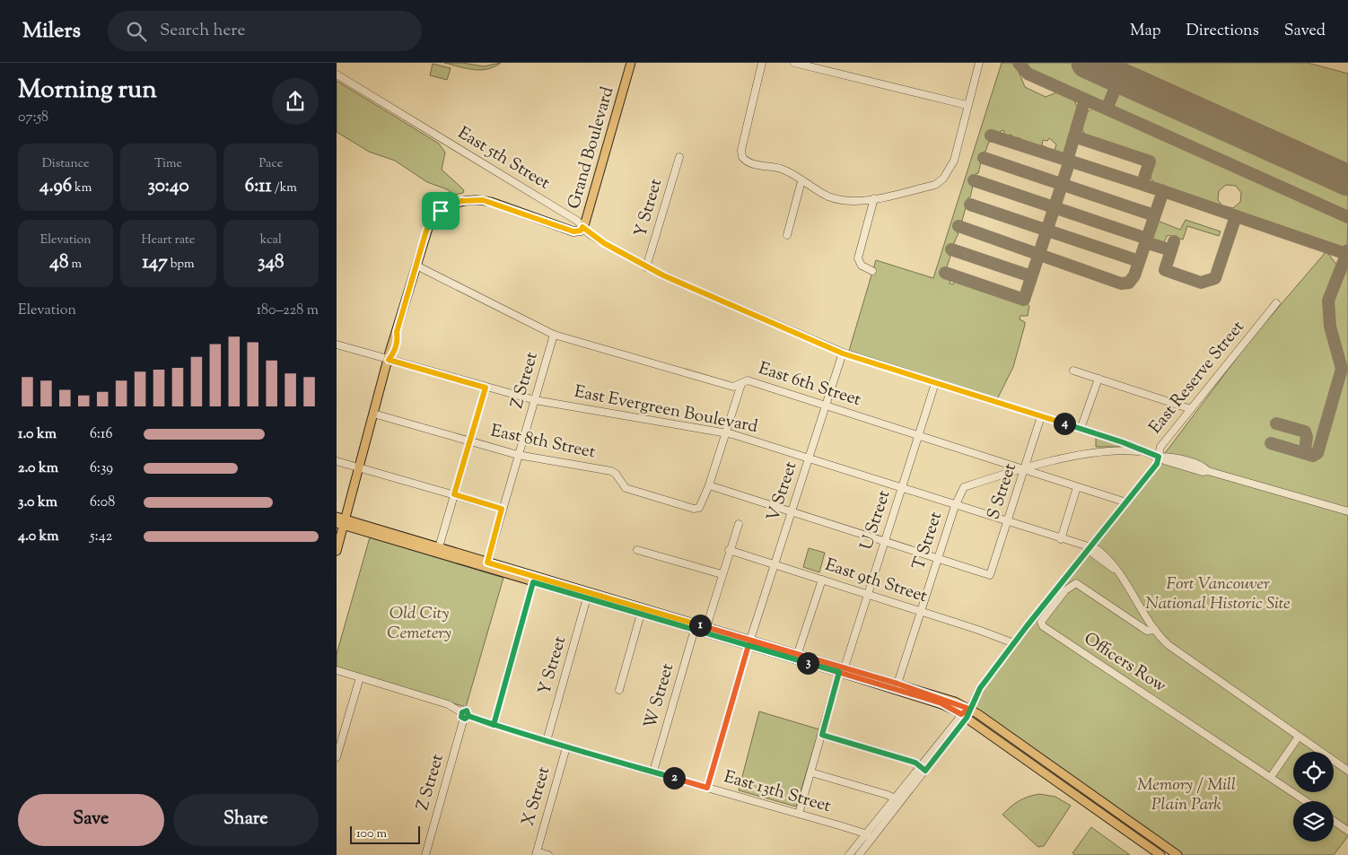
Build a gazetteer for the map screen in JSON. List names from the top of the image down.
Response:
{
  "streets": {
    "main road": ["Grand Boulevard"],
    "street": [
      "East 5th Street",
      "Y Street",
      "East Reserve Street",
      "Z Street",
      "East 6th Street",
      "East Evergreen Boulevard",
      "East 8th Street",
      "V Street",
      "S Street",
      "U Street",
      "T Street",
      "East 9th Street",
      "Officers Row",
      "W Street",
      "East 13th Street",
      "X Street"
    ]
  },
  "crossings": [
    ["Grand Boulevard", "East 5th Street"],
    ["Grand Boulevard", "East 6th Street"],
    ["Grand Boulevard", "East Evergreen Boulevard"],
    ["Grand Boulevard", "East 8th Street"],
    ["East 5th Street", "Y Street"],
    ["East 5th Street", "East Reserve Street"],
    ["East 5th Street", "V Street"],
    ["East 5th Street", "S Street"],
    ["East 5th Street", "U Street"],
    ["Y Street", "East 13th Street"],
    ["East Reserve Street", "East 6th Street"],
    ["East Reserve Street", "East Evergreen Boulevard"],
    ["East Reserve Street", "East 9th Street"],
    ["East Reserve Street", "East 13th Street"],
    ["Z Street", "East 6th Street"],
    ["Z Street", "East Evergreen Boulevard"],
    ["Z Street", "East 8th Street"],
    ["Z Street", "East 13th Street"],
    ["East 6th Street", "V Street"],
    ["East 6th Street", "S Street"],
    ["East 6th Street", "U Street"],
    ["East 6th Street", "T Street"],
    ["East Evergreen Boulevard", "V Street"],
    ["East Evergreen Boulevard", "S Street"],
    ["East Evergreen Boulevard", "U Street"],
    ["East Evergreen Boulevard", "T Street"],
    ["East Evergreen Boulevard", "Officers Row"],
    ["V Street", "East 9th Street"],
    ["V Street", "East 13th Street"],
    ["S Street", "T Street"],
    ["U Street", "East 9th Street"],
    ["U Street", "East 13th Street"],
    ["T Street", "East 9th Street"],
    ["W Street", "East 13th Street"],
    ["East 13th Street", "X Street"]
  ],
  "parks": ["Fort Vancouver National Historic Site", "Old City Cemetery", "Memory / Mill Plain Park"],
  "scale_bar": "100 m",
  "page": {
    "header": "Milers",
    "search": "Search here",
    "nav": ["Map", "Directions", "Saved"],
    "heading": ["Morning run", "07:58"],
    "stats": [
      ["Distance", "4.96 km"],
      ["Time", "30:40"],
      ["Pace", "6:11 /km"],
      ["Elevation", "48 m"],
      ["Heart rate", "147 bpm"],
      ["kcal", "348"]
    ],
    "chart": ["Elevation", "180–228 m"],
    "pins": [
      "4",
      "1",
      "3",
      "2"
    ],
    "list": [
      {
        "name": "1.0 km",
        "note": "6:16"
      },
      {
        "name": "2.0 km",
        "note": "6:39"
      },
      {
        "name": "3.0 km",
        "note": "6:08"
      },
      {
        "name": "4.0 km",
        "note": "5:42"
      }
    ],
    "buttons": ["Save", "Share"],
    "scale": "100 m"
  }
}
